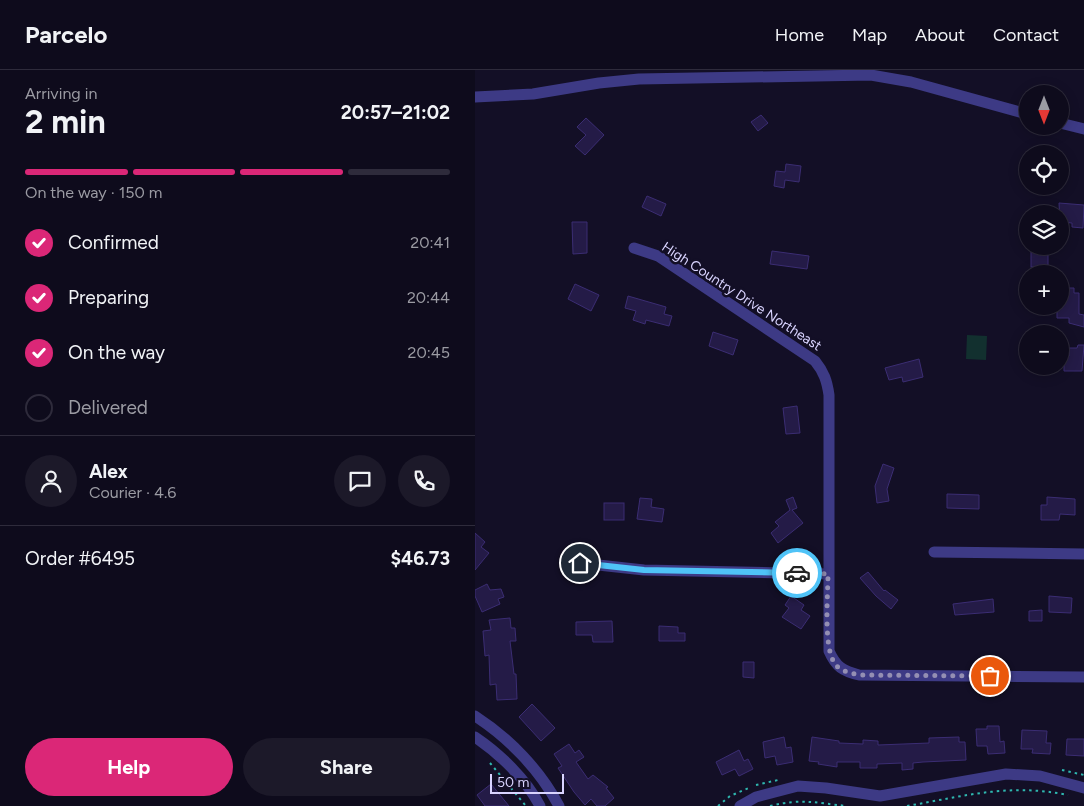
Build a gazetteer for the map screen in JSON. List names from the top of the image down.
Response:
{
  "streets": {
    "street": ["High Country Drive Northeast"]
  },
  "scale_bar": "50 m",
  "north": "bottom",
  "page": {
    "header": "Parcelo",
    "nav": [
      "Home",
      "Map",
      "About",
      "Contact"
    ],
    "heading": ["2 min", "Arriving in", "20:57–21:02"],
    "panel": [
      "Alex",
      "Courier · 4.6",
      "Order #6495",
      "$46.73"
    ],
    "map_buttons": ["+", "−"],
    "bar": "On the way · 150 m",
    "list": [
      ["Confirmed", "20:41"],
      ["Preparing", "20:44"],
      ["On the way", "20:45"],
      "Delivered"
    ],
    "buttons": ["Help", "Share"],
    "scale": "50 m"
  }
}
